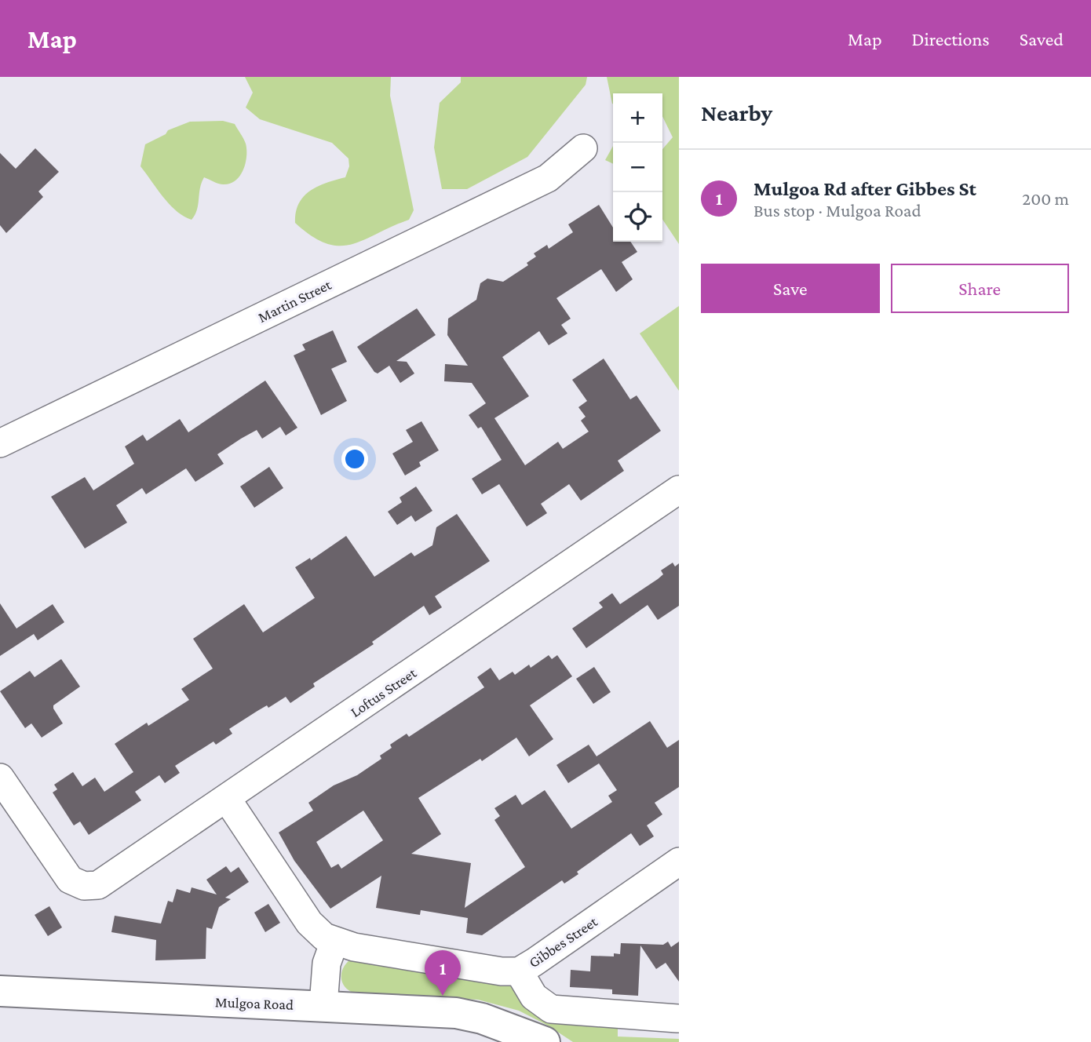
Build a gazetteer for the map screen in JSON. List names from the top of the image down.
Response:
{
  "streets": {
    "main road": ["Mulgoa Road"],
    "street": ["Martin Street", "Loftus Street", "Gibbes Street"]
  },
  "crossings": [
    ["Loftus Street", "Gibbes Street"]
  ],
  "page": {
    "header": "Map",
    "nav": ["Map", "Directions", "Saved"],
    "heading": "Nearby",
    "map_buttons": ["+", "−"],
    "list": [
      {
        "mark": "1",
        "name": "Mulgoa Rd after Gibbes St",
        "note": "Bus stop · Mulgoa Road",
        "value": "200 m"
      }
    ],
    "buttons": ["Save", "Share"],
    "pins": "1"
  }
}
